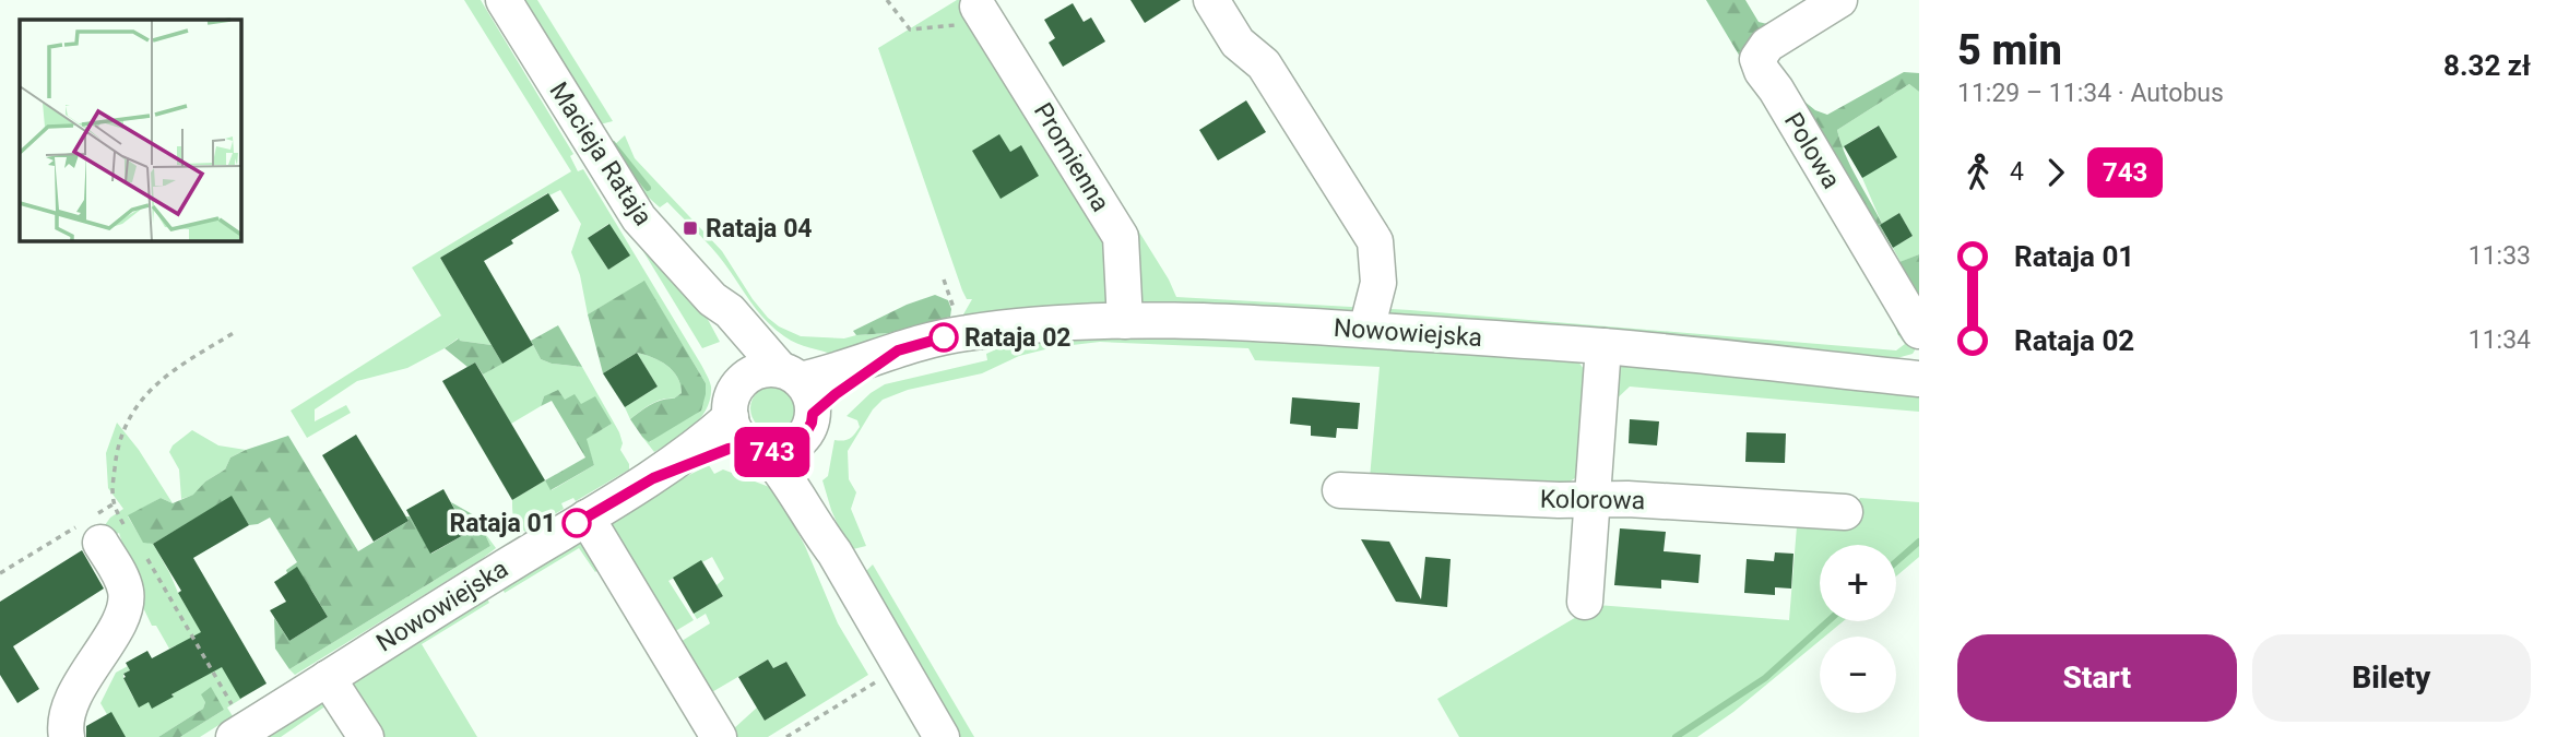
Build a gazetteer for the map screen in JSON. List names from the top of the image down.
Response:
{
  "streets": {
    "street": [
      "Polowa",
      "Macieja Rataja",
      "Promienna",
      "Nowowiejska",
      "Kolorowa"
    ]
  },
  "crossings": [
    ["Macieja Rataja", "Nowowiejska"],
    ["Promienna", "Nowowiejska"]
  ],
  "places": {
    "transit": ["Rataja 04"],
    "other": ["Rataja 02", "Rataja 01"]
  },
  "lines": ["bus line 743"],
  "page": {
    "on_map": "743",
    "heading": ["5 min", "11:29 – 11:34 · Autobus", "8.32 zł"],
    "legs": ["4", "743"],
    "list": [
      {
        "name": "Rataja 01",
        "value": "11:33"
      },
      {
        "name": "Rataja 02",
        "value": "11:34"
      }
    ],
    "map_buttons": ["+", "−"],
    "buttons": ["Start", "Bilety"]
  }
}
